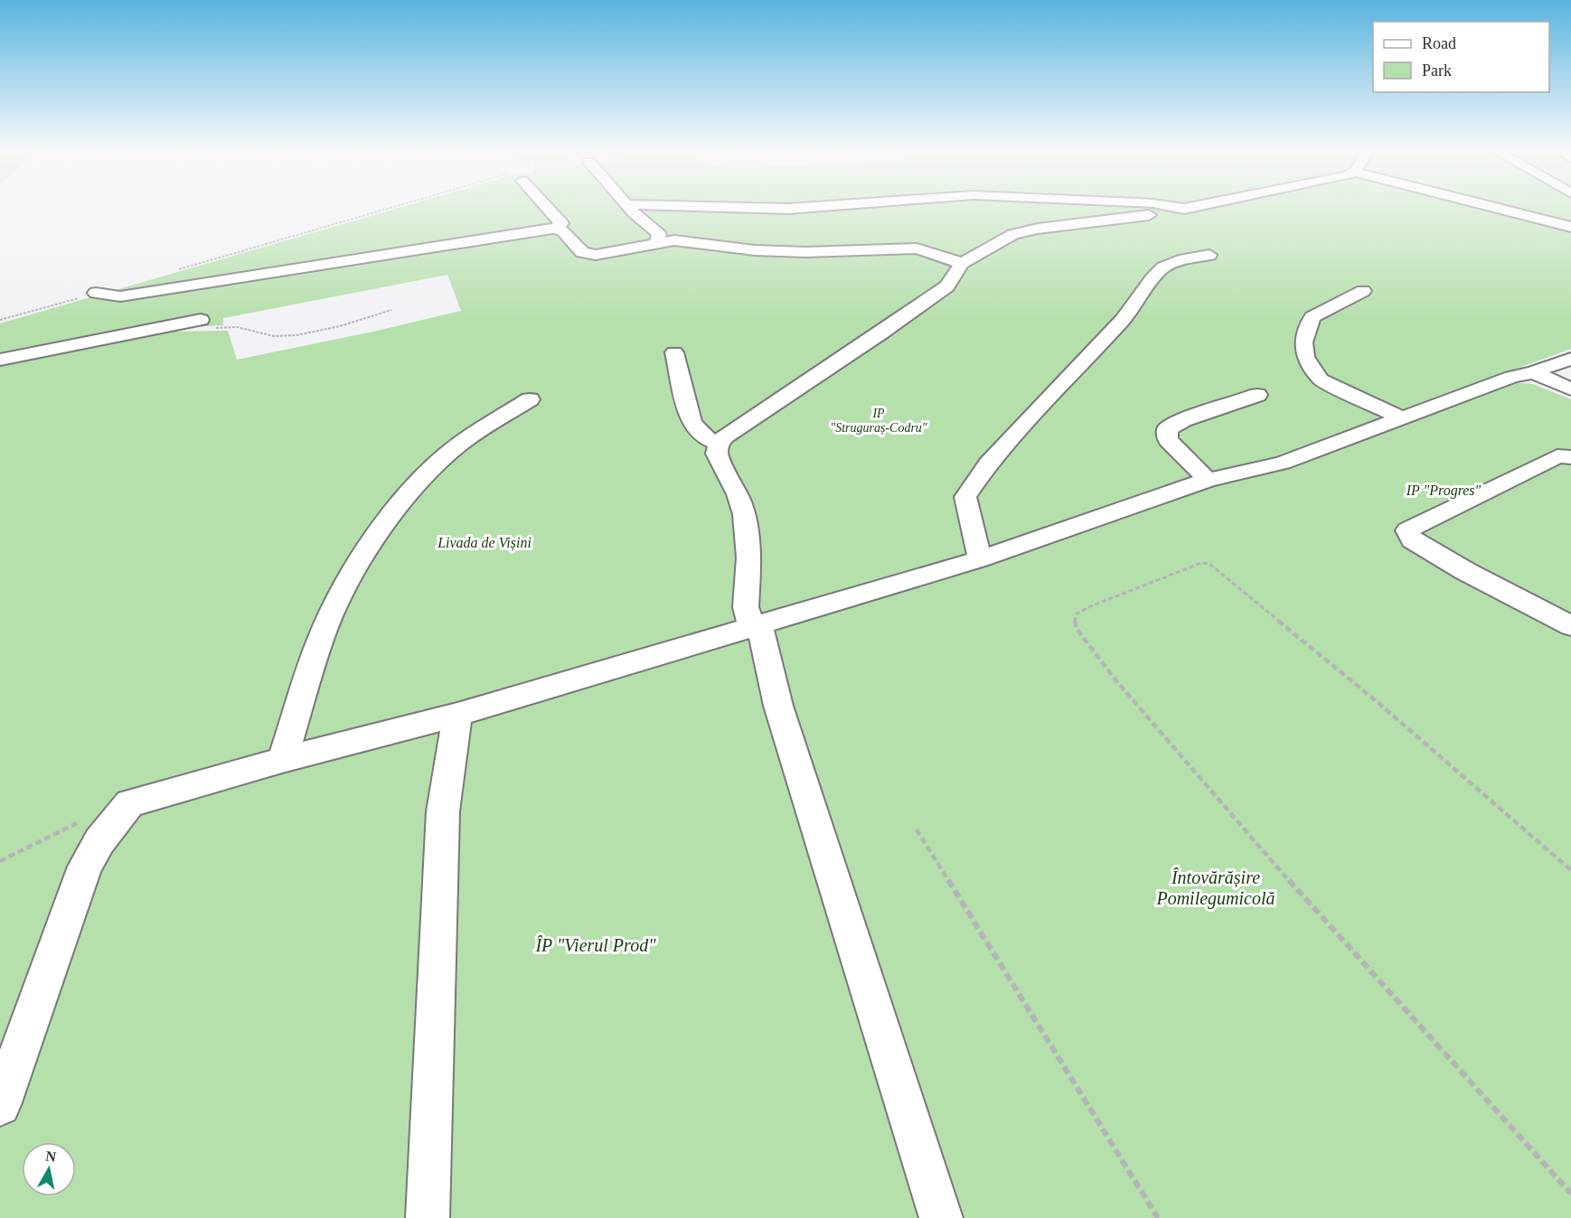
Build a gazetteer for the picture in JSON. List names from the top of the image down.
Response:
{
  "parks": [
    "IP \"Struguraș-Codru\"",
    "IP \"Progres\"",
    "Livada de Vișini",
    "Întovărășire Pomilegumicolă",
    "ÎP \"Vierul Prod\""
  ],
  "legend": ["Road", "Park"],
  "north": "top"
}
